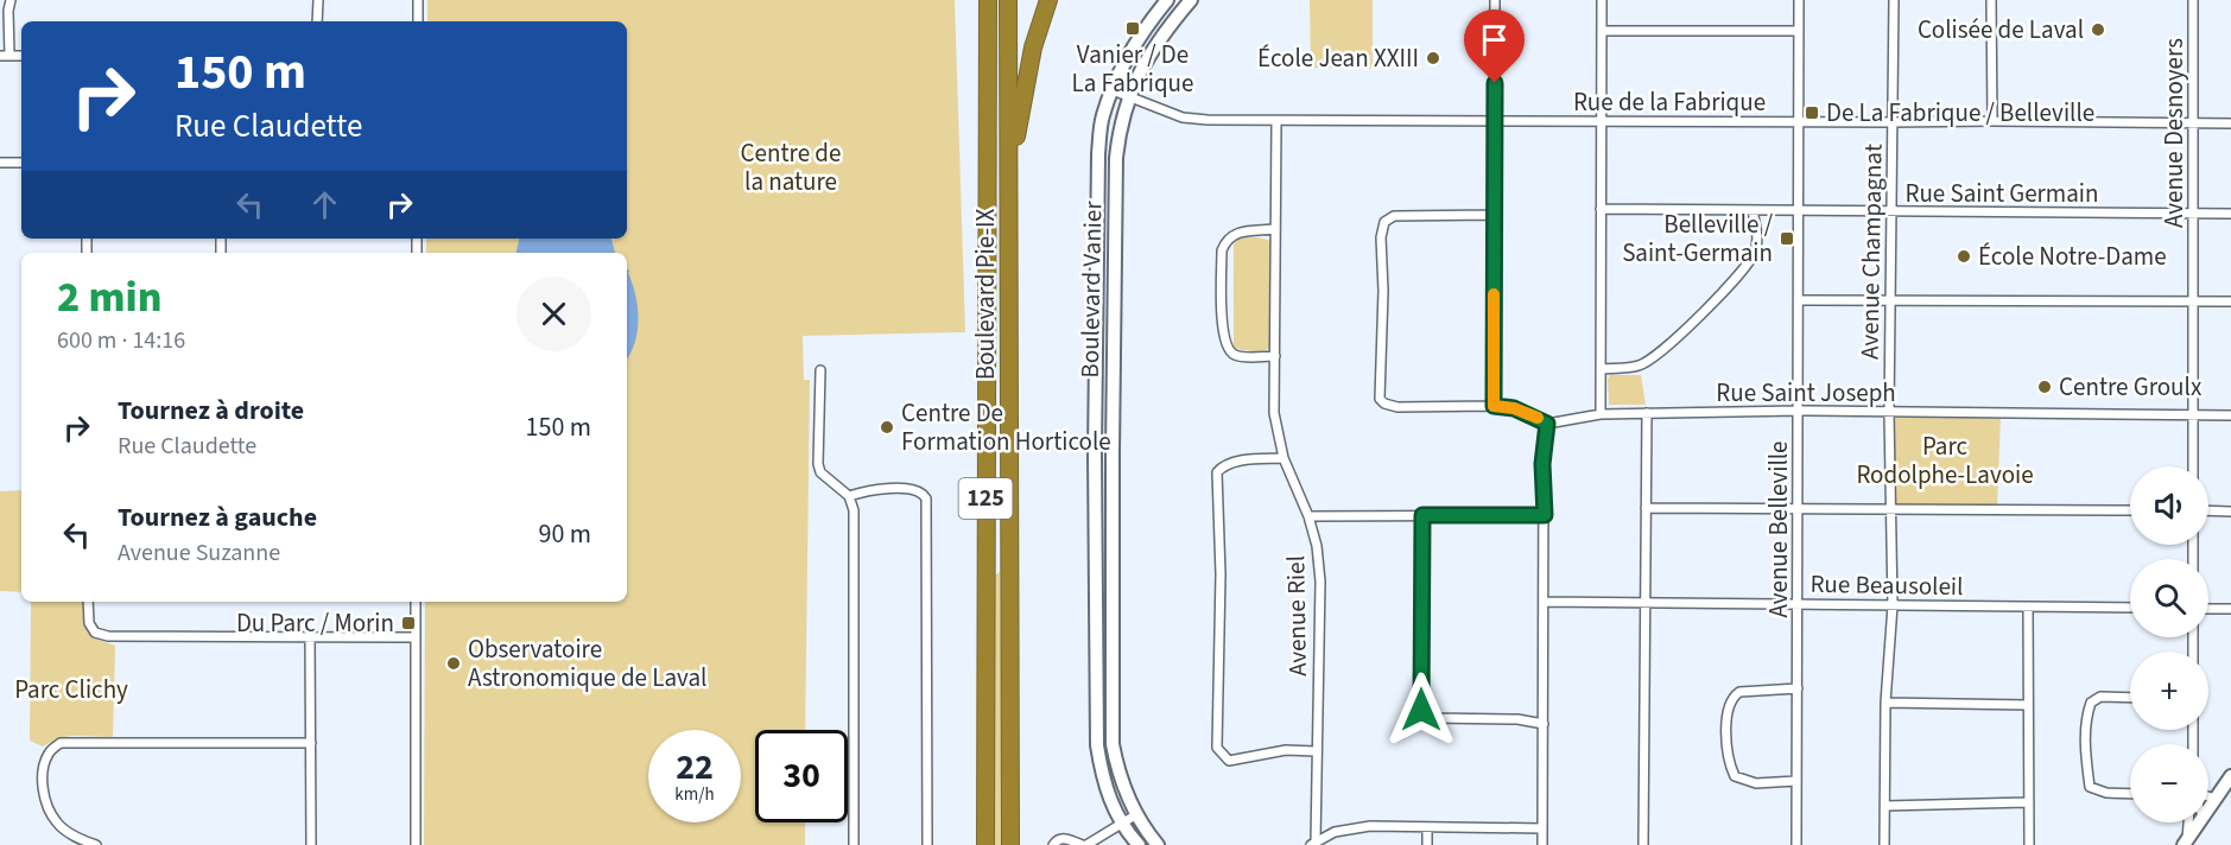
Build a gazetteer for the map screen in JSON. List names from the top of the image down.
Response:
{
  "streets": {
    "highway": ["Boulevard Pie-IX", "125"],
    "street": [
      "Rue de la Fabrique",
      "Avenue Desnoyers",
      "Rue Saint Germain",
      "Avenue Champagnat",
      "Boulevard Vanier",
      "Rue Saint Joseph",
      "Avenue Belleville",
      "Rue Beausoleil",
      "Avenue Riel"
    ]
  },
  "crossings": [
    ["Rue de la Fabrique", "Avenue Desnoyers"],
    ["Rue de la Fabrique", "Avenue Champagnat"],
    ["Rue de la Fabrique", "Boulevard Vanier"],
    ["Rue de la Fabrique", "Avenue Belleville"],
    ["Rue de la Fabrique", "Avenue Riel"],
    ["Avenue Desnoyers", "Rue Saint Germain"],
    ["Avenue Desnoyers", "Rue Saint Joseph"],
    ["Rue Saint Germain", "Avenue Champagnat"],
    ["Rue Saint Germain", "Avenue Belleville"],
    ["Avenue Champagnat", "Rue Saint Joseph"],
    ["Avenue Champagnat", "Rue Beausoleil"],
    ["Rue Saint Joseph", "Avenue Belleville"],
    ["Avenue Belleville", "Rue Beausoleil"]
  ],
  "parks": ["Centre de la nature", "Parc Rodolphe-Lavoie", "Parc Clichy"],
  "places": {
    "transit": [
      "Vanier / De La Fabrique",
      "De La Fabrique / Belleville",
      "Belleville / Saint-Germain",
      "Du Parc / Morin"
    ],
    "other": [
      "Colisée de Laval",
      "École Jean XXIII",
      "École Notre-Dame",
      "Centre Groulx",
      "Centre De Formation Horticole",
      "Observatoire Astronomique de Laval"
    ]
  },
  "page": {
    "turn": ["150 m", "Rue Claudette"],
    "heading": ["2 min", "600 m · 14:16"],
    "list": [
      {
        "name": "Tournez à droite",
        "note": "Rue Claudette",
        "value": "150 m"
      },
      {
        "name": "Tournez à gauche",
        "note": "Avenue Suzanne",
        "value": "90 m"
      }
    ],
    "map_buttons": ["+", "−"],
    "speed": "22 km/h",
    "limit": "30"
  }
}
